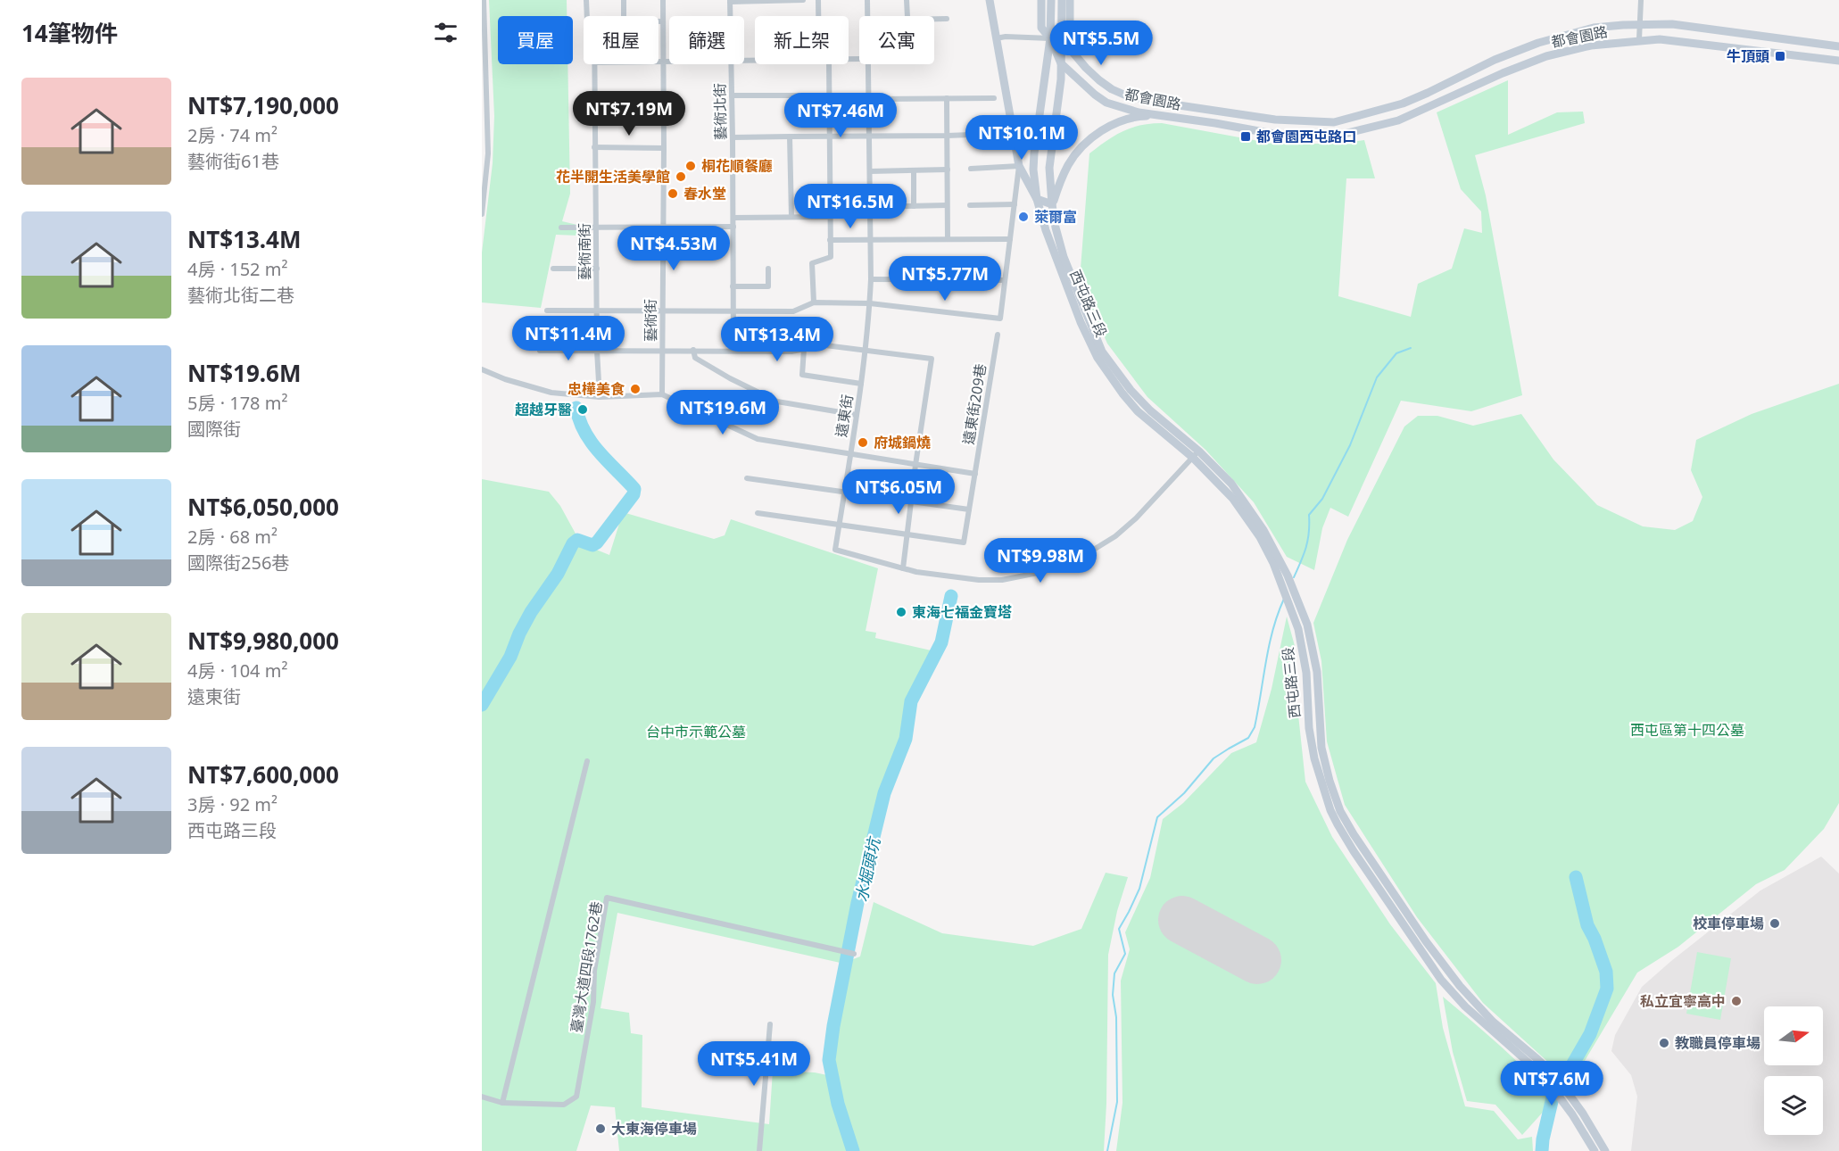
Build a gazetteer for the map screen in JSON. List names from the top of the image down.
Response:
{
  "streets": {
    "street": [
      "都會園路",
      "藝術北街",
      "藝術南街",
      "西屯路三段",
      "藝術街",
      "遠東街209巷",
      "遠東街",
      "臺灣大道四段1762巷"
    ]
  },
  "crossings": [
    ["都會園路", "西屯路三段"],
    ["西屯路三段", "遠東街"],
    ["遠東街209巷", "遠東街"]
  ],
  "water": ["水堀頭坑"],
  "parks": ["西屯區第十四公墓", "台中市示範公墓"],
  "places": {
    "transit": ["牛頂頭", "都會園西屯路口"],
    "other": [
      "桐花順餐廳",
      "花半開生活美學館",
      "春水堂",
      "萊爾富",
      "忠樺美食",
      "超越牙醫",
      "府城鍋燒",
      "東海七福金寶塔",
      "校車停車場",
      "私立宜寧高中",
      "教職員停車場",
      "大東海停車場"
    ]
  },
  "north": "right",
  "page": {
    "heading": "14筆物件",
    "chip": [
      "買屋",
      "租屋",
      "篩選",
      "新上架",
      "公寓"
    ],
    "price": [
      "NT$5.5M",
      "NT$7.19M",
      "NT$7.46M",
      "NT$10.1M",
      "NT$16.5M",
      "NT$4.53M",
      "NT$5.77M",
      "NT$11.4M",
      "NT$13.4M",
      "NT$19.6M",
      "NT$6.05M",
      "NT$9.98M",
      "NT$5.41M",
      "NT$7.6M"
    ],
    "list": [
      {
        "name": "NT$7,190,000",
        "note": "2房 · 74 m² · 藝術街61巷"
      },
      {
        "name": "NT$13.4M",
        "note": "4房 · 152 m² · 藝術北街二巷"
      },
      {
        "name": "NT$19.6M",
        "note": "5房 · 178 m² · 國際街"
      },
      {
        "name": "NT$6,050,000",
        "note": "2房 · 68 m² · 國際街256巷"
      },
      {
        "name": "NT$9,980,000",
        "note": "4房 · 104 m² · 遠東街"
      },
      {
        "name": "NT$7,600,000",
        "note": "3房 · 92 m² · 西屯路三段"
      }
    ]
  }
}
